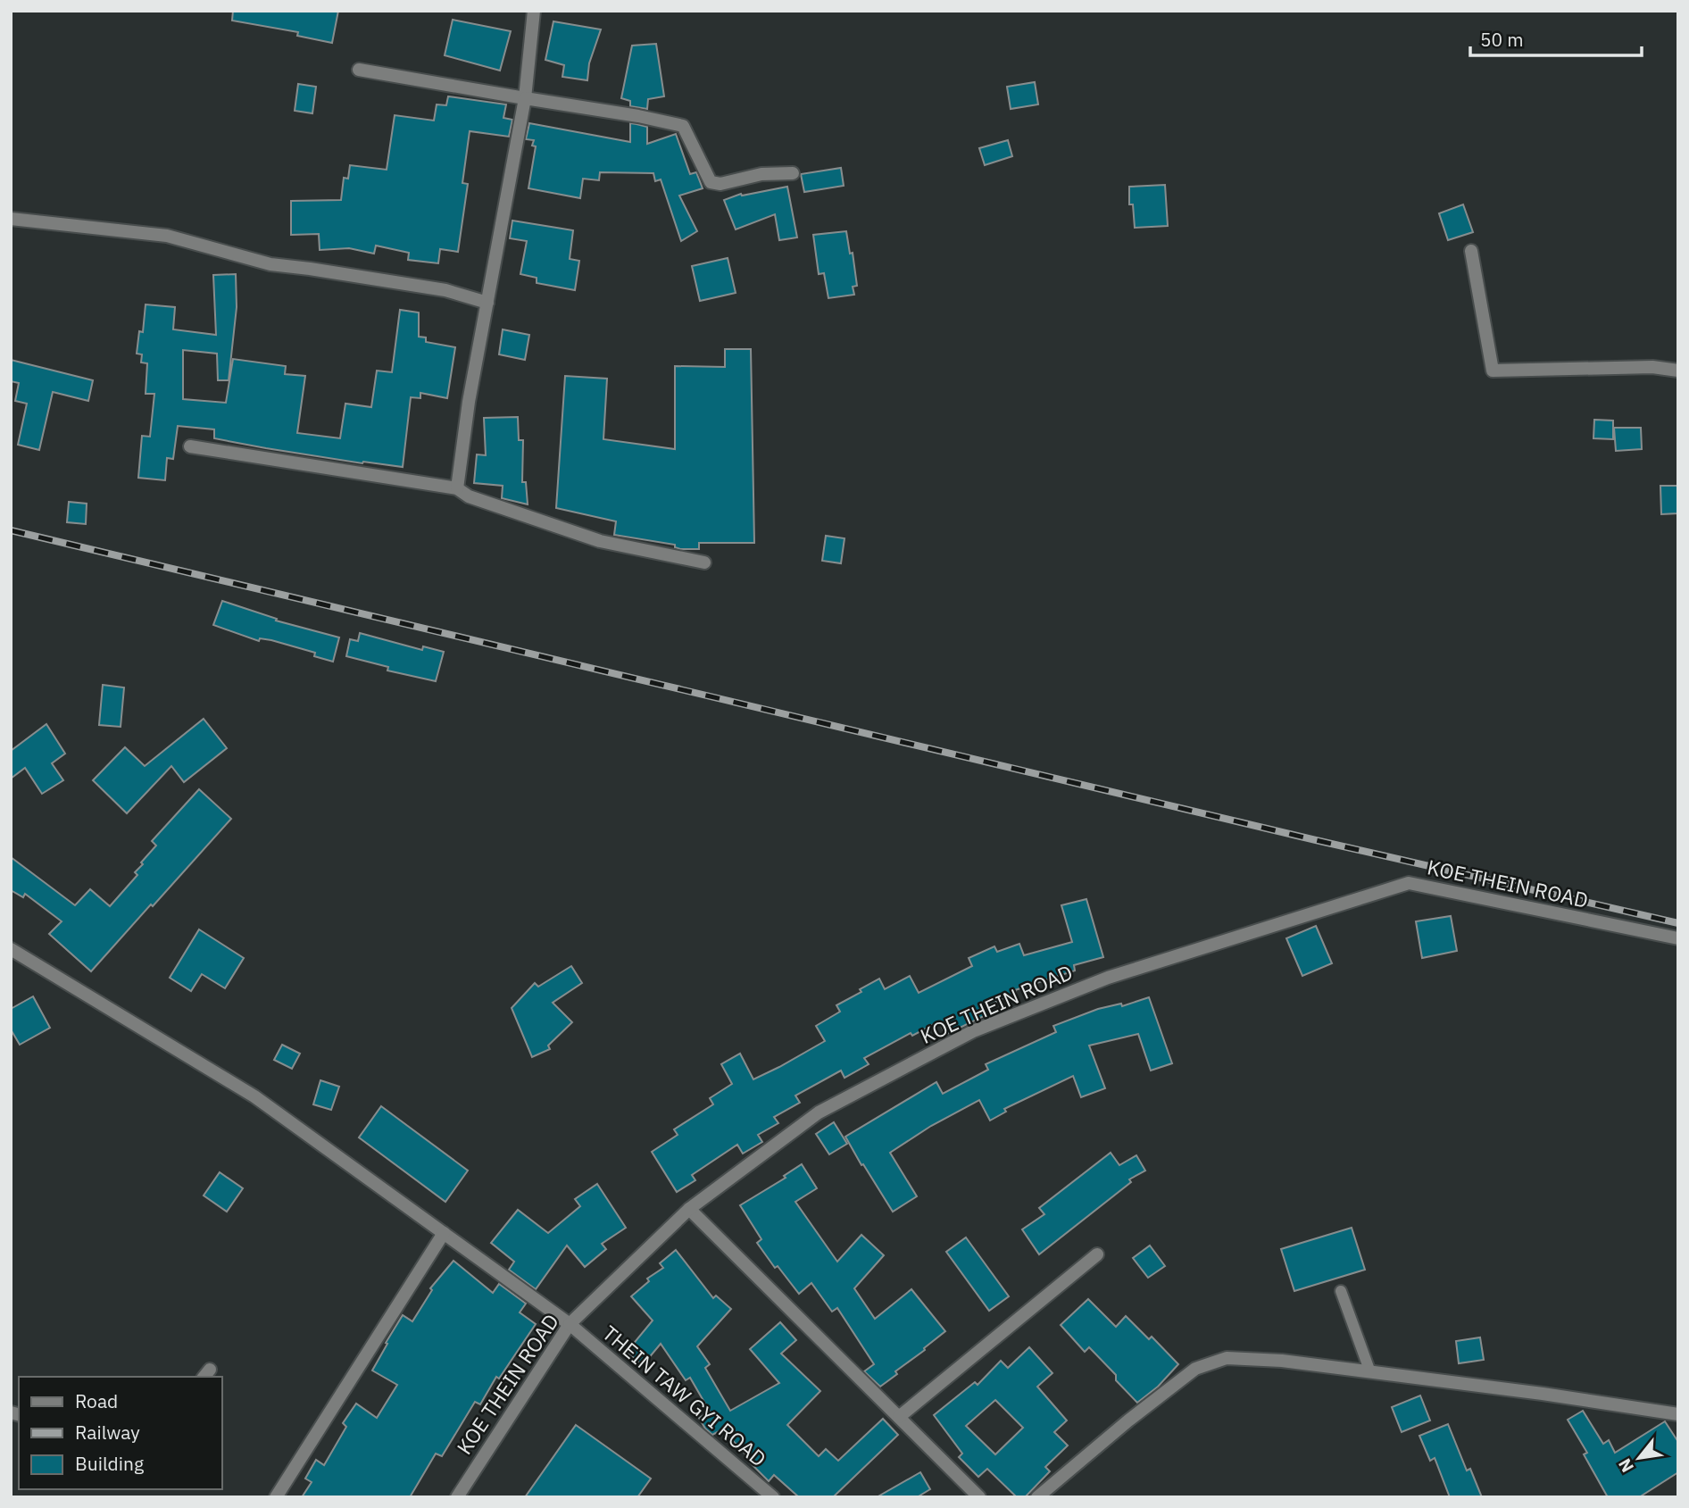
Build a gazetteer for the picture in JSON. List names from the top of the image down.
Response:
{
  "streets": {
    "street": ["KOE THEIN ROAD", "THEIN TAW GYI ROAD"]
  },
  "crossings": [
    ["KOE THEIN ROAD", "THEIN TAW GYI ROAD"]
  ],
  "legend": ["Road", "Railway", "Building"],
  "scale_bar": "50 m",
  "north": "bottom left"
}
